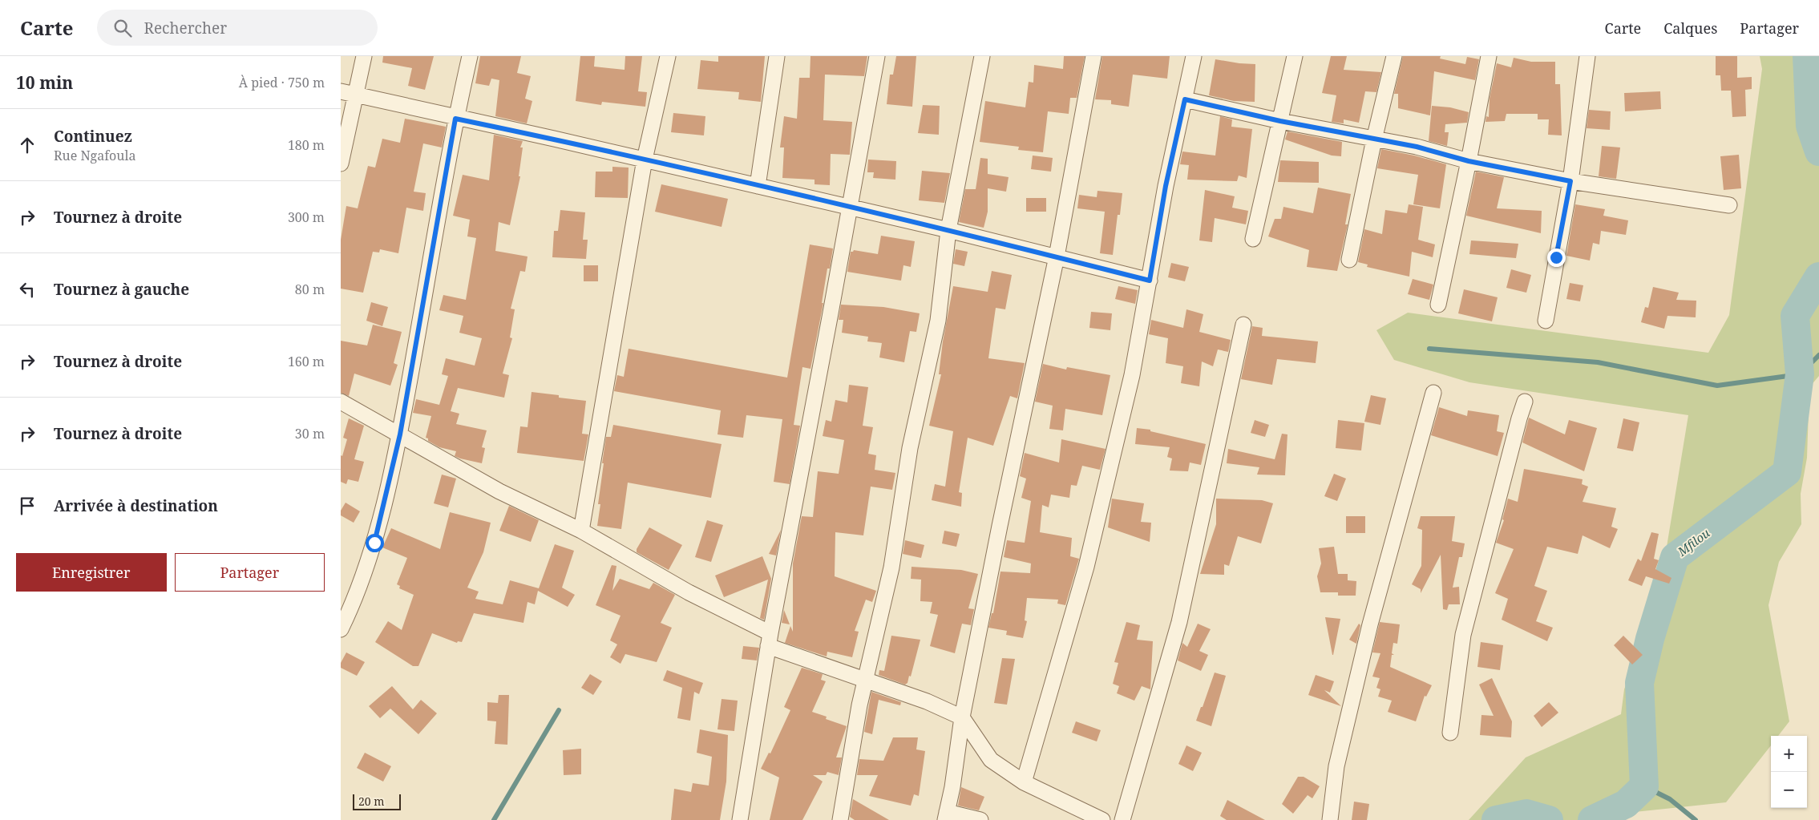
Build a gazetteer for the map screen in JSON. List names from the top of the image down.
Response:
{
  "water": ["Mfilou"],
  "scale_bar": "20 m",
  "page": {
    "header": "Carte",
    "search": "Rechercher",
    "nav": ["Carte", "Calques", "Partager"],
    "heading": ["10 min", "À pied · 750 m"],
    "list": [
      ["Continuez", "Rue Ngafoula", "180 m"],
      ["Tournez à droite", "300 m"],
      ["Tournez à gauche", "80 m"],
      ["Tournez à droite", "160 m"],
      ["Tournez à droite", "30 m"],
      "Arrivée à destination"
    ],
    "buttons": ["Enregistrer", "Partager"],
    "map_buttons": ["+", "−"],
    "scale": "20 m"
  }
}
